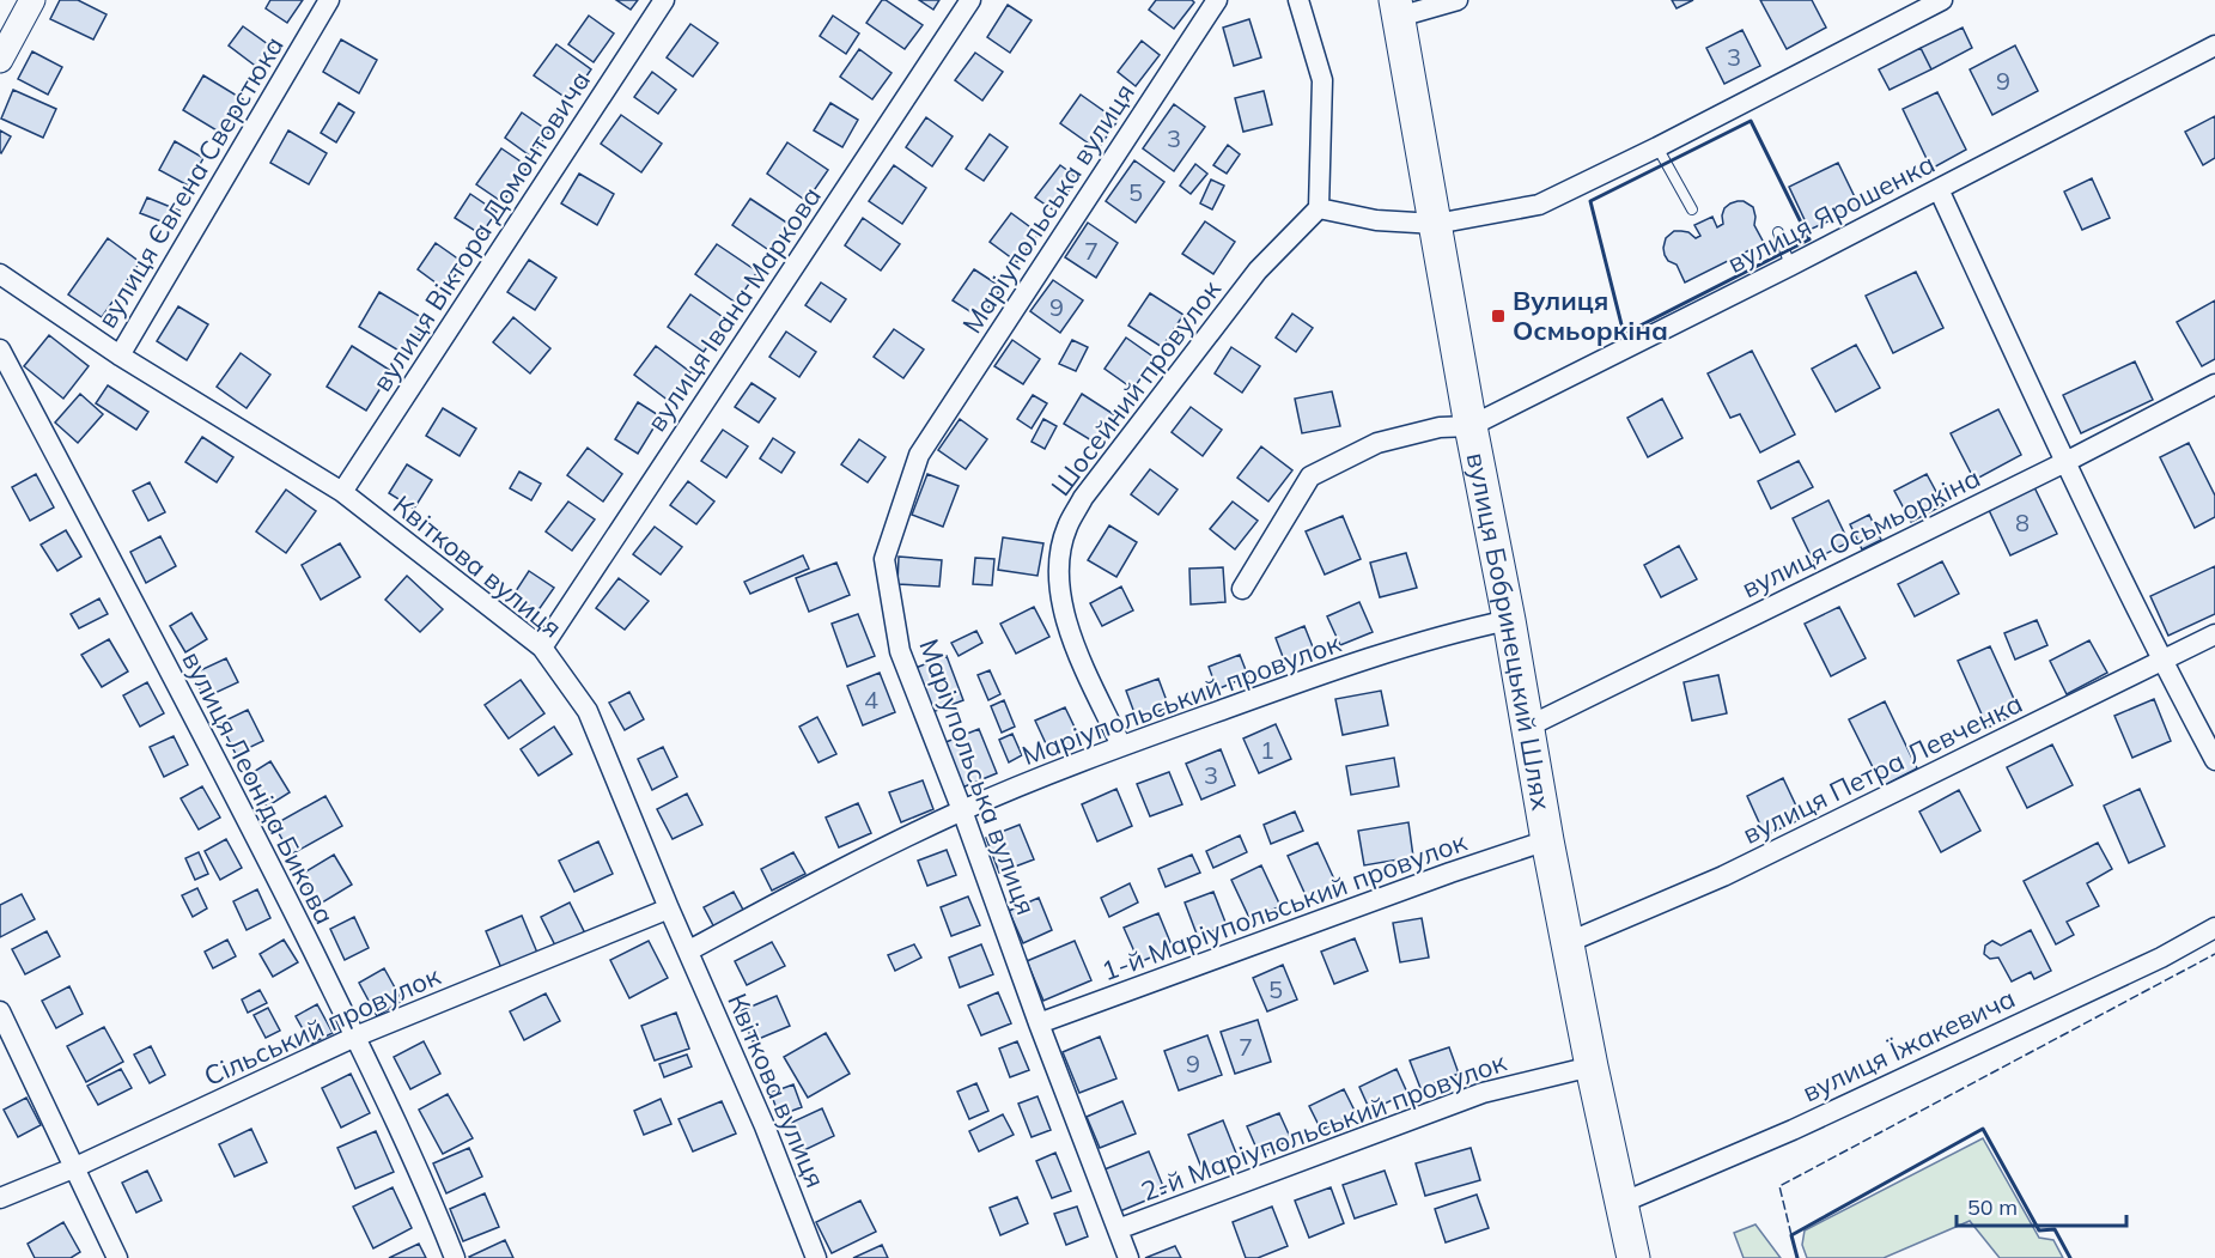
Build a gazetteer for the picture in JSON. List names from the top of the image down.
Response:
{
  "streets": {
    "main road": ["вулиця Бобринецький Шлях"],
    "street": [
      "вулиця Євгена Сверстюка",
      "Маріупольська вулиця",
      "вулиця Ярошенка",
      "вулиця Віктора Домонтовича",
      "вулиця Івана Маркова",
      "Шосейний провулок",
      "вулиця Осьмьоркіна",
      "Квіткова вулиця",
      "Маріупольський провулок",
      "вулиця Петра Левченка",
      "вулиця Леоніда Бикова",
      "1-й Маріупольський провулок",
      "Сільський провулок",
      "вулиця Їжакевича",
      "2-й Маріупольський провулок"
    ]
  },
  "crossings": [
    ["вулиця Євгена Сверстюка", "Квіткова вулиця"],
    ["Маріупольська вулиця", "Маріупольський провулок"],
    ["Маріупольська вулиця", "1-й Маріупольський провулок"],
    ["Маріупольська вулиця", "2-й Маріупольський провулок"],
    ["вулиця Ярошенка", "вулиця Бобринецький Шлях"],
    ["вулиця Віктора Домонтовича", "Квіткова вулиця"],
    ["вулиця Івана Маркова", "Квіткова вулиця"],
    ["Шосейний провулок", "Маріупольський провулок"],
    ["вулиця Осьмьоркіна", "вулиця Бобринецький Шлях"],
    ["Квіткова вулиця", "Маріупольський провулок"],
    ["Квіткова вулиця", "Сільський провулок"],
    ["вулиця Бобринецький Шлях", "Маріупольський провулок"],
    ["вулиця Бобринецький Шлях", "вулиця Петра Левченка"],
    ["вулиця Бобринецький Шлях", "1-й Маріупольський провулок"],
    ["вулиця Бобринецький Шлях", "вулиця Їжакевича"],
    ["вулиця Бобринецький Шлях", "2-й Маріупольський провулок"],
    ["вулиця Леоніда Бикова", "Сільський провулок"]
  ],
  "places": {
    "transit": ["Вулиця Осмьоркіна"]
  },
  "house_numbers": [
    "3",
    "9",
    "3",
    "5",
    "7",
    "9",
    "8",
    "4",
    "1",
    "3",
    "5",
    "7",
    "9"
  ],
  "scale_bar": "50 m"
}
